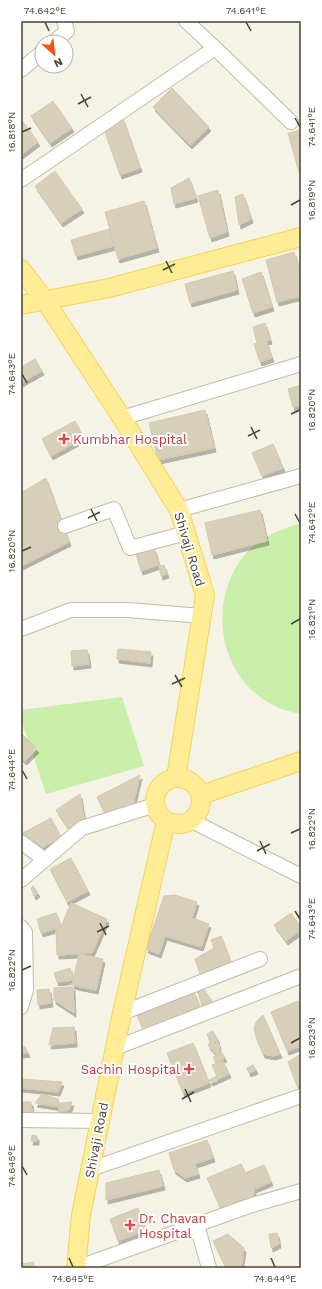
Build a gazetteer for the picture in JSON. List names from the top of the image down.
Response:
{
  "streets": {
    "main road": ["Shivaji Road"]
  },
  "places": {
    "health": ["Kumbhar Hospital", "Sachin Hospital", "Dr. Chavan Hospital"]
  },
  "north": "bottom right",
  "coordinates": [
    "74.642°E",
    "74.641°E",
    "16.818°N",
    "16.819°N",
    "74.643°E",
    "16.820°N",
    "16.821°N",
    "74.644°E",
    "16.822°N",
    "16.823°N",
    "74.645°E"
  ]
}
